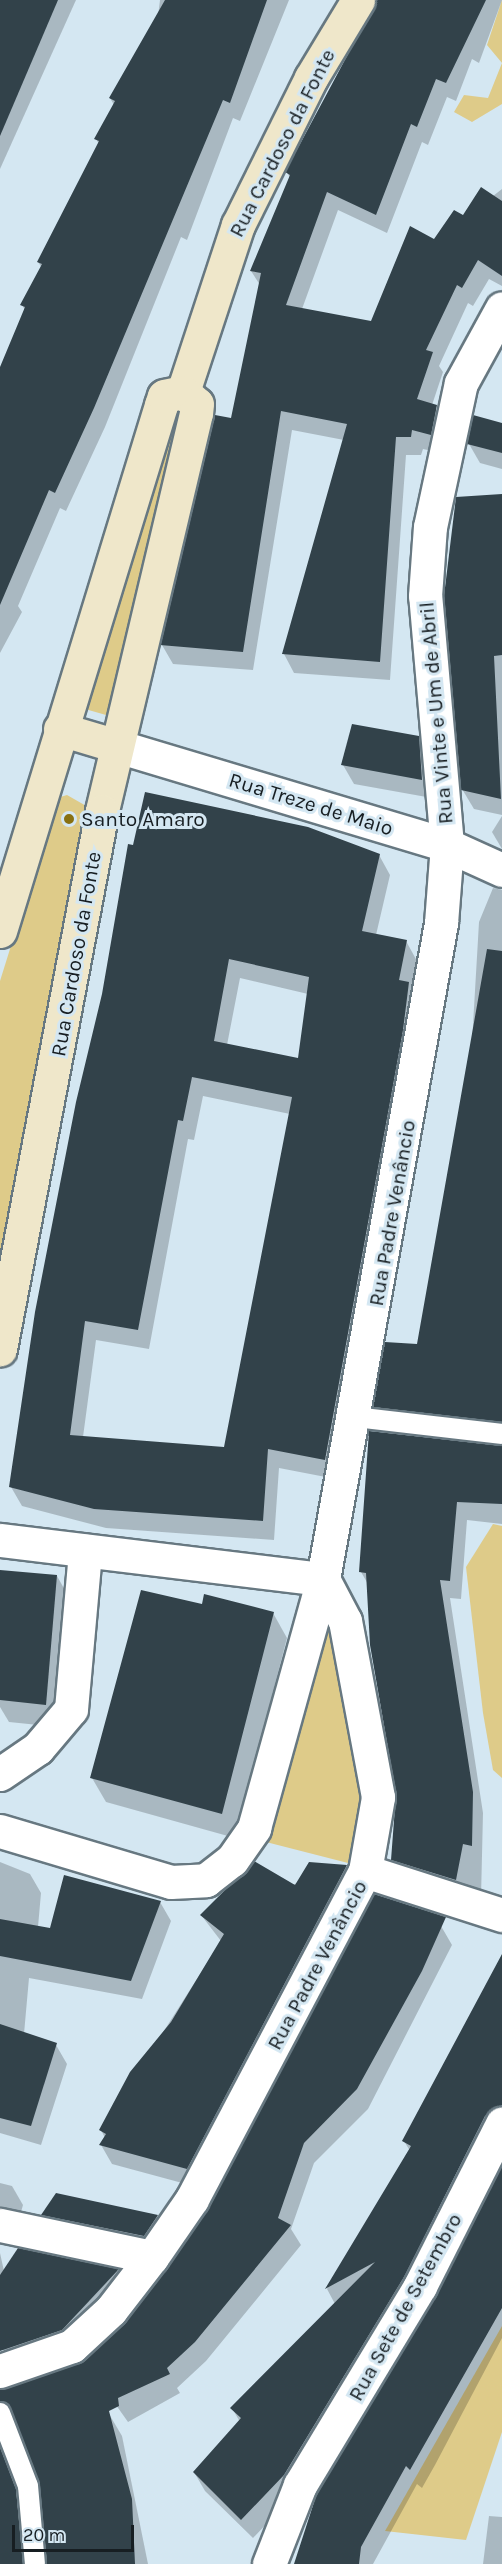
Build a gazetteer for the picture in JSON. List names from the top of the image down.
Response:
{
  "streets": {
    "main road": ["Rua Cardoso da Fonte"],
    "street": [
      "Rua Vinte e Um de Abril",
      "Rua Treze de Maio",
      "Rua Padre Venâncio",
      "Rua Sete de Setembro"
    ]
  },
  "crossings": [
    ["Rua Cardoso da Fonte", "Rua Treze de Maio"],
    ["Rua Vinte e Um de Abril", "Rua Treze de Maio"],
    ["Rua Vinte e Um de Abril", "Rua Padre Venâncio"],
    ["Rua Treze de Maio", "Rua Padre Venâncio"]
  ],
  "places": ["Santo Amaro"],
  "scale_bar": "20 m"
}
